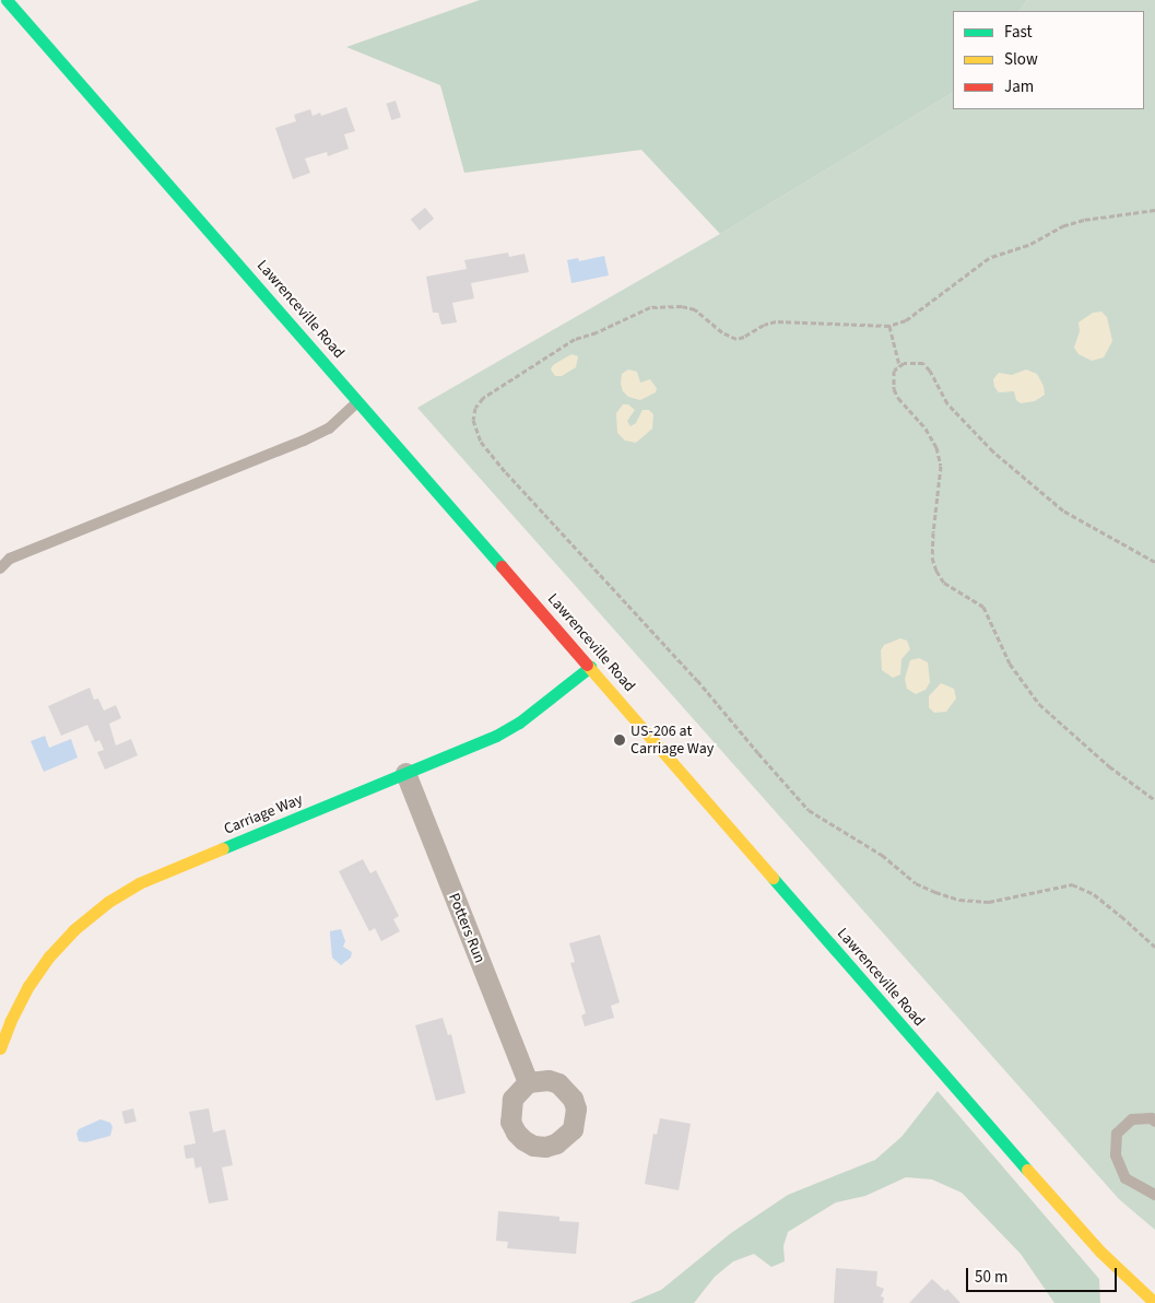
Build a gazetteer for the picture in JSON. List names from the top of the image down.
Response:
{
  "streets": {
    "main road": ["Lawrenceville Road", "Carriage Way"],
    "street": ["Potters Run"]
  },
  "crossings": [
    ["Lawrenceville Road", "Carriage Way"],
    ["Carriage Way", "Potters Run"]
  ],
  "places": ["US-206 at Carriage Way"],
  "legend": ["Fast", "Slow", "Jam"],
  "scale_bar": "50 m"
}
